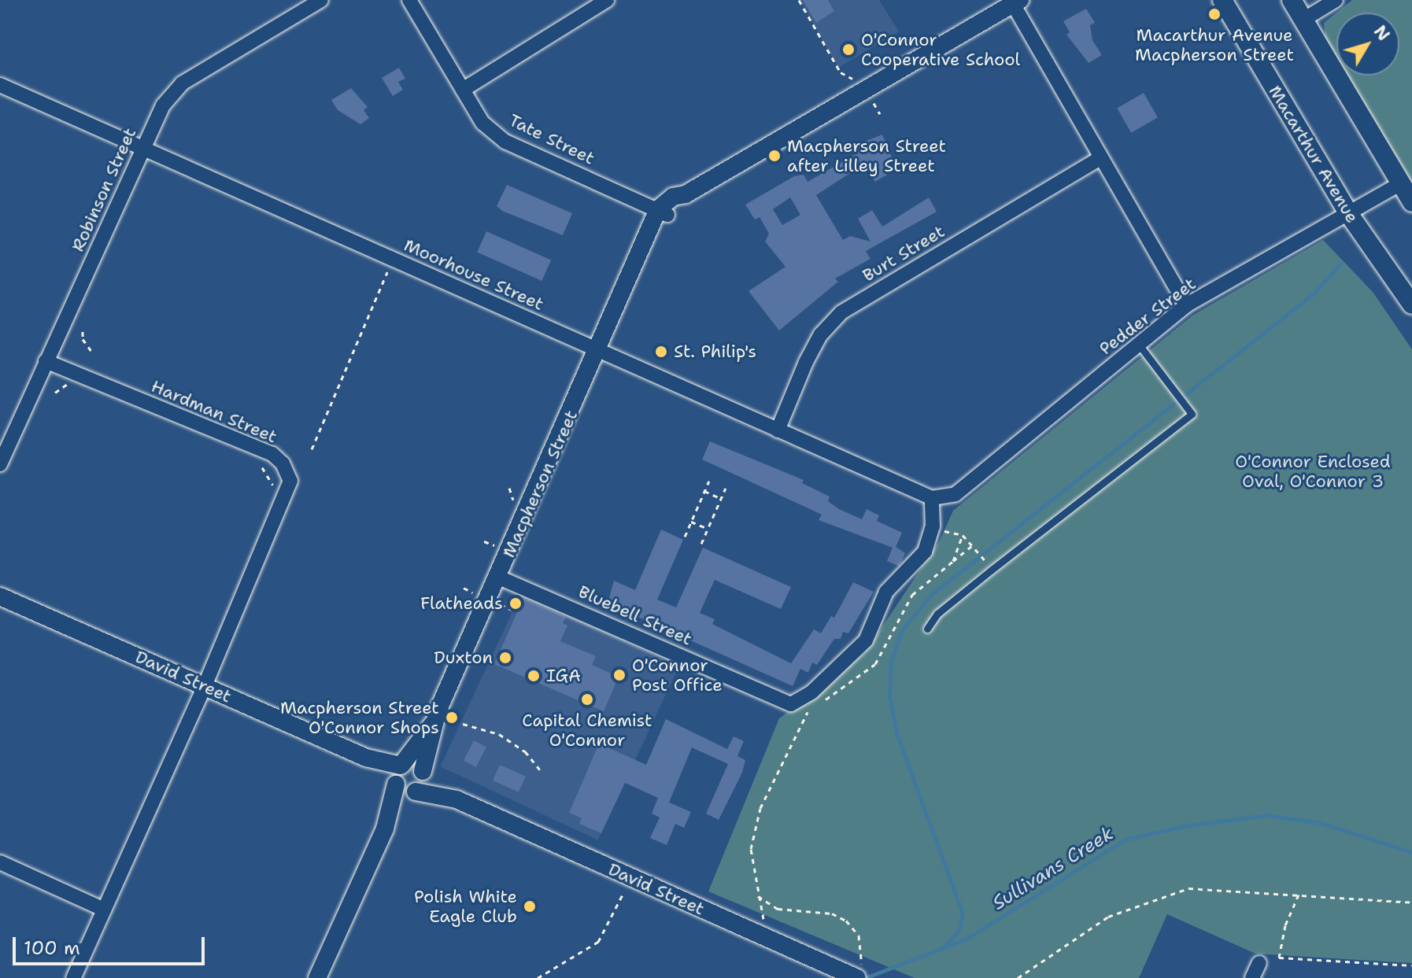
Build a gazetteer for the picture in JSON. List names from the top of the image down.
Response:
{
  "streets": {
    "main road": ["Macarthur Avenue"],
    "street": [
      "Tate Street",
      "Robinson Street",
      "Burt Street",
      "Moorhouse Street",
      "Pedder Street",
      "Hardman Street",
      "Macpherson Street",
      "Bluebell Street",
      "David Street"
    ]
  },
  "crossings": [
    ["Tate Street", "Macpherson Street"],
    ["Macarthur Avenue", "Pedder Street"],
    ["Robinson Street", "Moorhouse Street"],
    ["Robinson Street", "Hardman Street"],
    ["Burt Street", "Moorhouse Street"],
    ["Moorhouse Street", "Pedder Street"],
    ["Moorhouse Street", "Macpherson Street"],
    ["Moorhouse Street", "Bluebell Street"],
    ["Pedder Street", "Bluebell Street"],
    ["Hardman Street", "David Street"],
    ["Macpherson Street", "Bluebell Street"],
    ["Macpherson Street", "David Street"]
  ],
  "water": ["Sullivans Creek"],
  "parks": ["O'Connor Enclosed Oval, O'Connor 3"],
  "places": [
    "Macarthur Avenue Macpherson Street",
    "O'Connor Cooperative School",
    "Macpherson Street after Lilley Street",
    "St. Philip's",
    "Flatheads",
    "Duxton",
    "O'Connor Post Office",
    "IGA",
    "Capital Chemist O'Connor",
    "Macpherson Street O'Connor Shops",
    "Polish White Eagle Club"
  ],
  "scale_bar": "100 m",
  "north": "top right"
}
